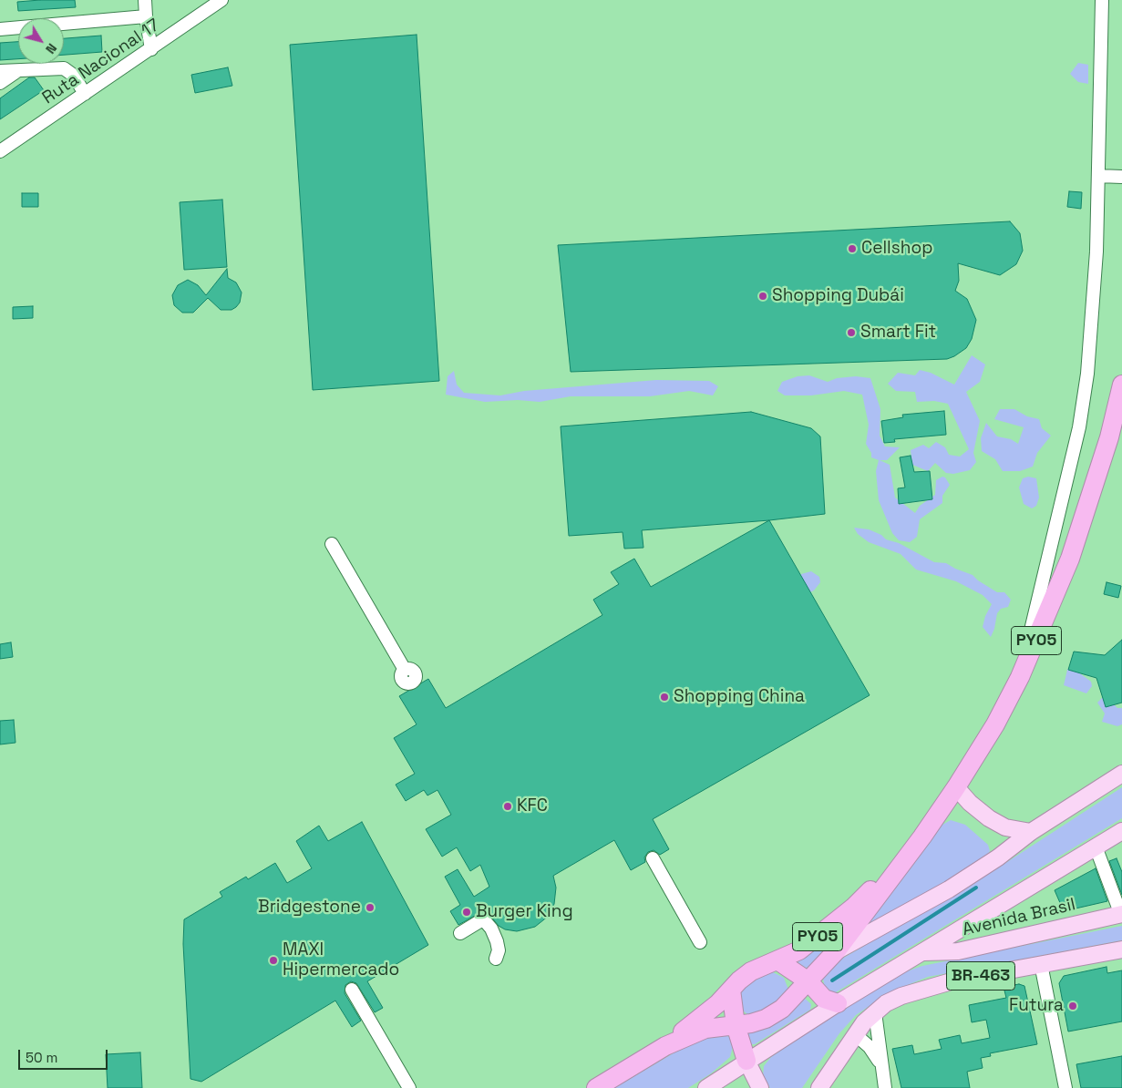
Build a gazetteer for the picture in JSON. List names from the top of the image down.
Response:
{
  "streets": {
    "highway": ["PY05"],
    "main road": ["Avenida Brasil", "BR-463"],
    "street": ["Ruta Nacional 17"]
  },
  "crossings": [
    ["Avenida Brasil", "BR-463"]
  ],
  "places": [
    "Cellshop",
    "Shopping Dubái",
    "Smart Fit",
    "Shopping China",
    "KFC",
    "Bridgestone",
    "Burger King",
    "MAXI Hipermercado",
    "Futura"
  ],
  "scale_bar": "50 m",
  "north": "bottom right"
}
